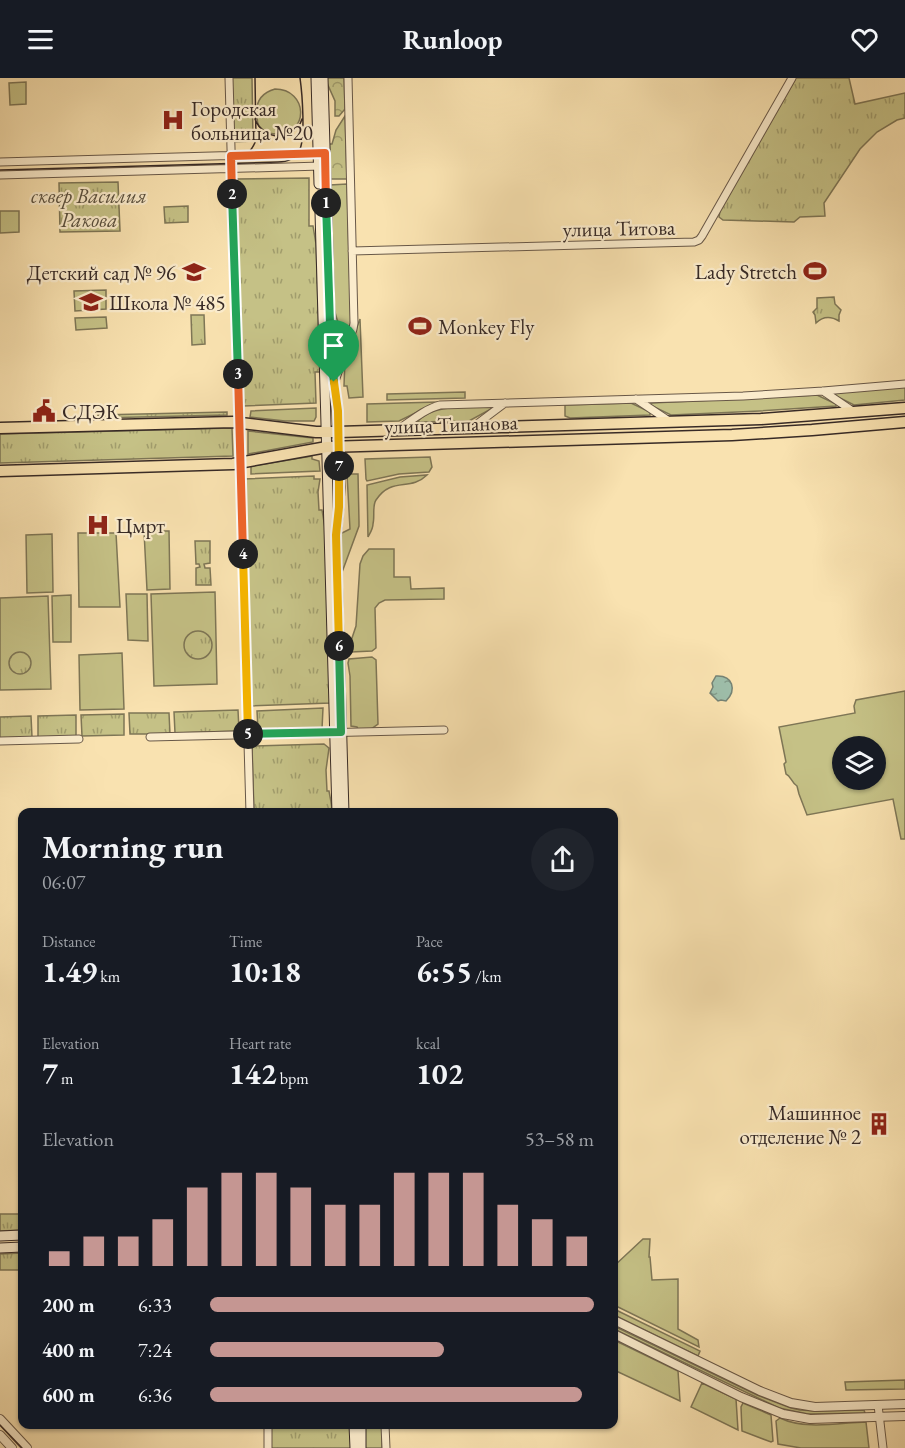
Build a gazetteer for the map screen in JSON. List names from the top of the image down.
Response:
{
  "streets": {
    "main road": ["улица Типанова"],
    "street": ["улица Титова"]
  },
  "parks": ["сквер Василия Ракова"],
  "places": {
    "hospital": ["Городская больница №20", "Цмрт"],
    "sports": ["Lady Stretch", "Monkey Fly"],
    "school or university": ["Детский сад № 96", "Школа № 485"],
    "public building": ["СДЭК"],
    "building": ["Машинное отделение № 2"]
  },
  "page": {
    "header": "Runloop",
    "pins": [
      "2",
      "1",
      "3",
      "7",
      "4",
      "6",
      "5"
    ],
    "heading": ["Morning run", "06:07"],
    "stats": [
      ["Distance", "1.49 km"],
      ["Time", "10:18"],
      ["Pace", "6:55 /km"],
      ["Elevation", "7 m"],
      ["Heart rate", "142 bpm"],
      ["kcal", "102"]
    ],
    "chart": ["Elevation", "53–58 m"],
    "list": [
      {
        "name": "200 m",
        "note": "6:33"
      },
      {
        "name": "400 m",
        "note": "7:24"
      },
      {
        "name": "600 m",
        "note": "6:36"
      }
    ]
  }
}
